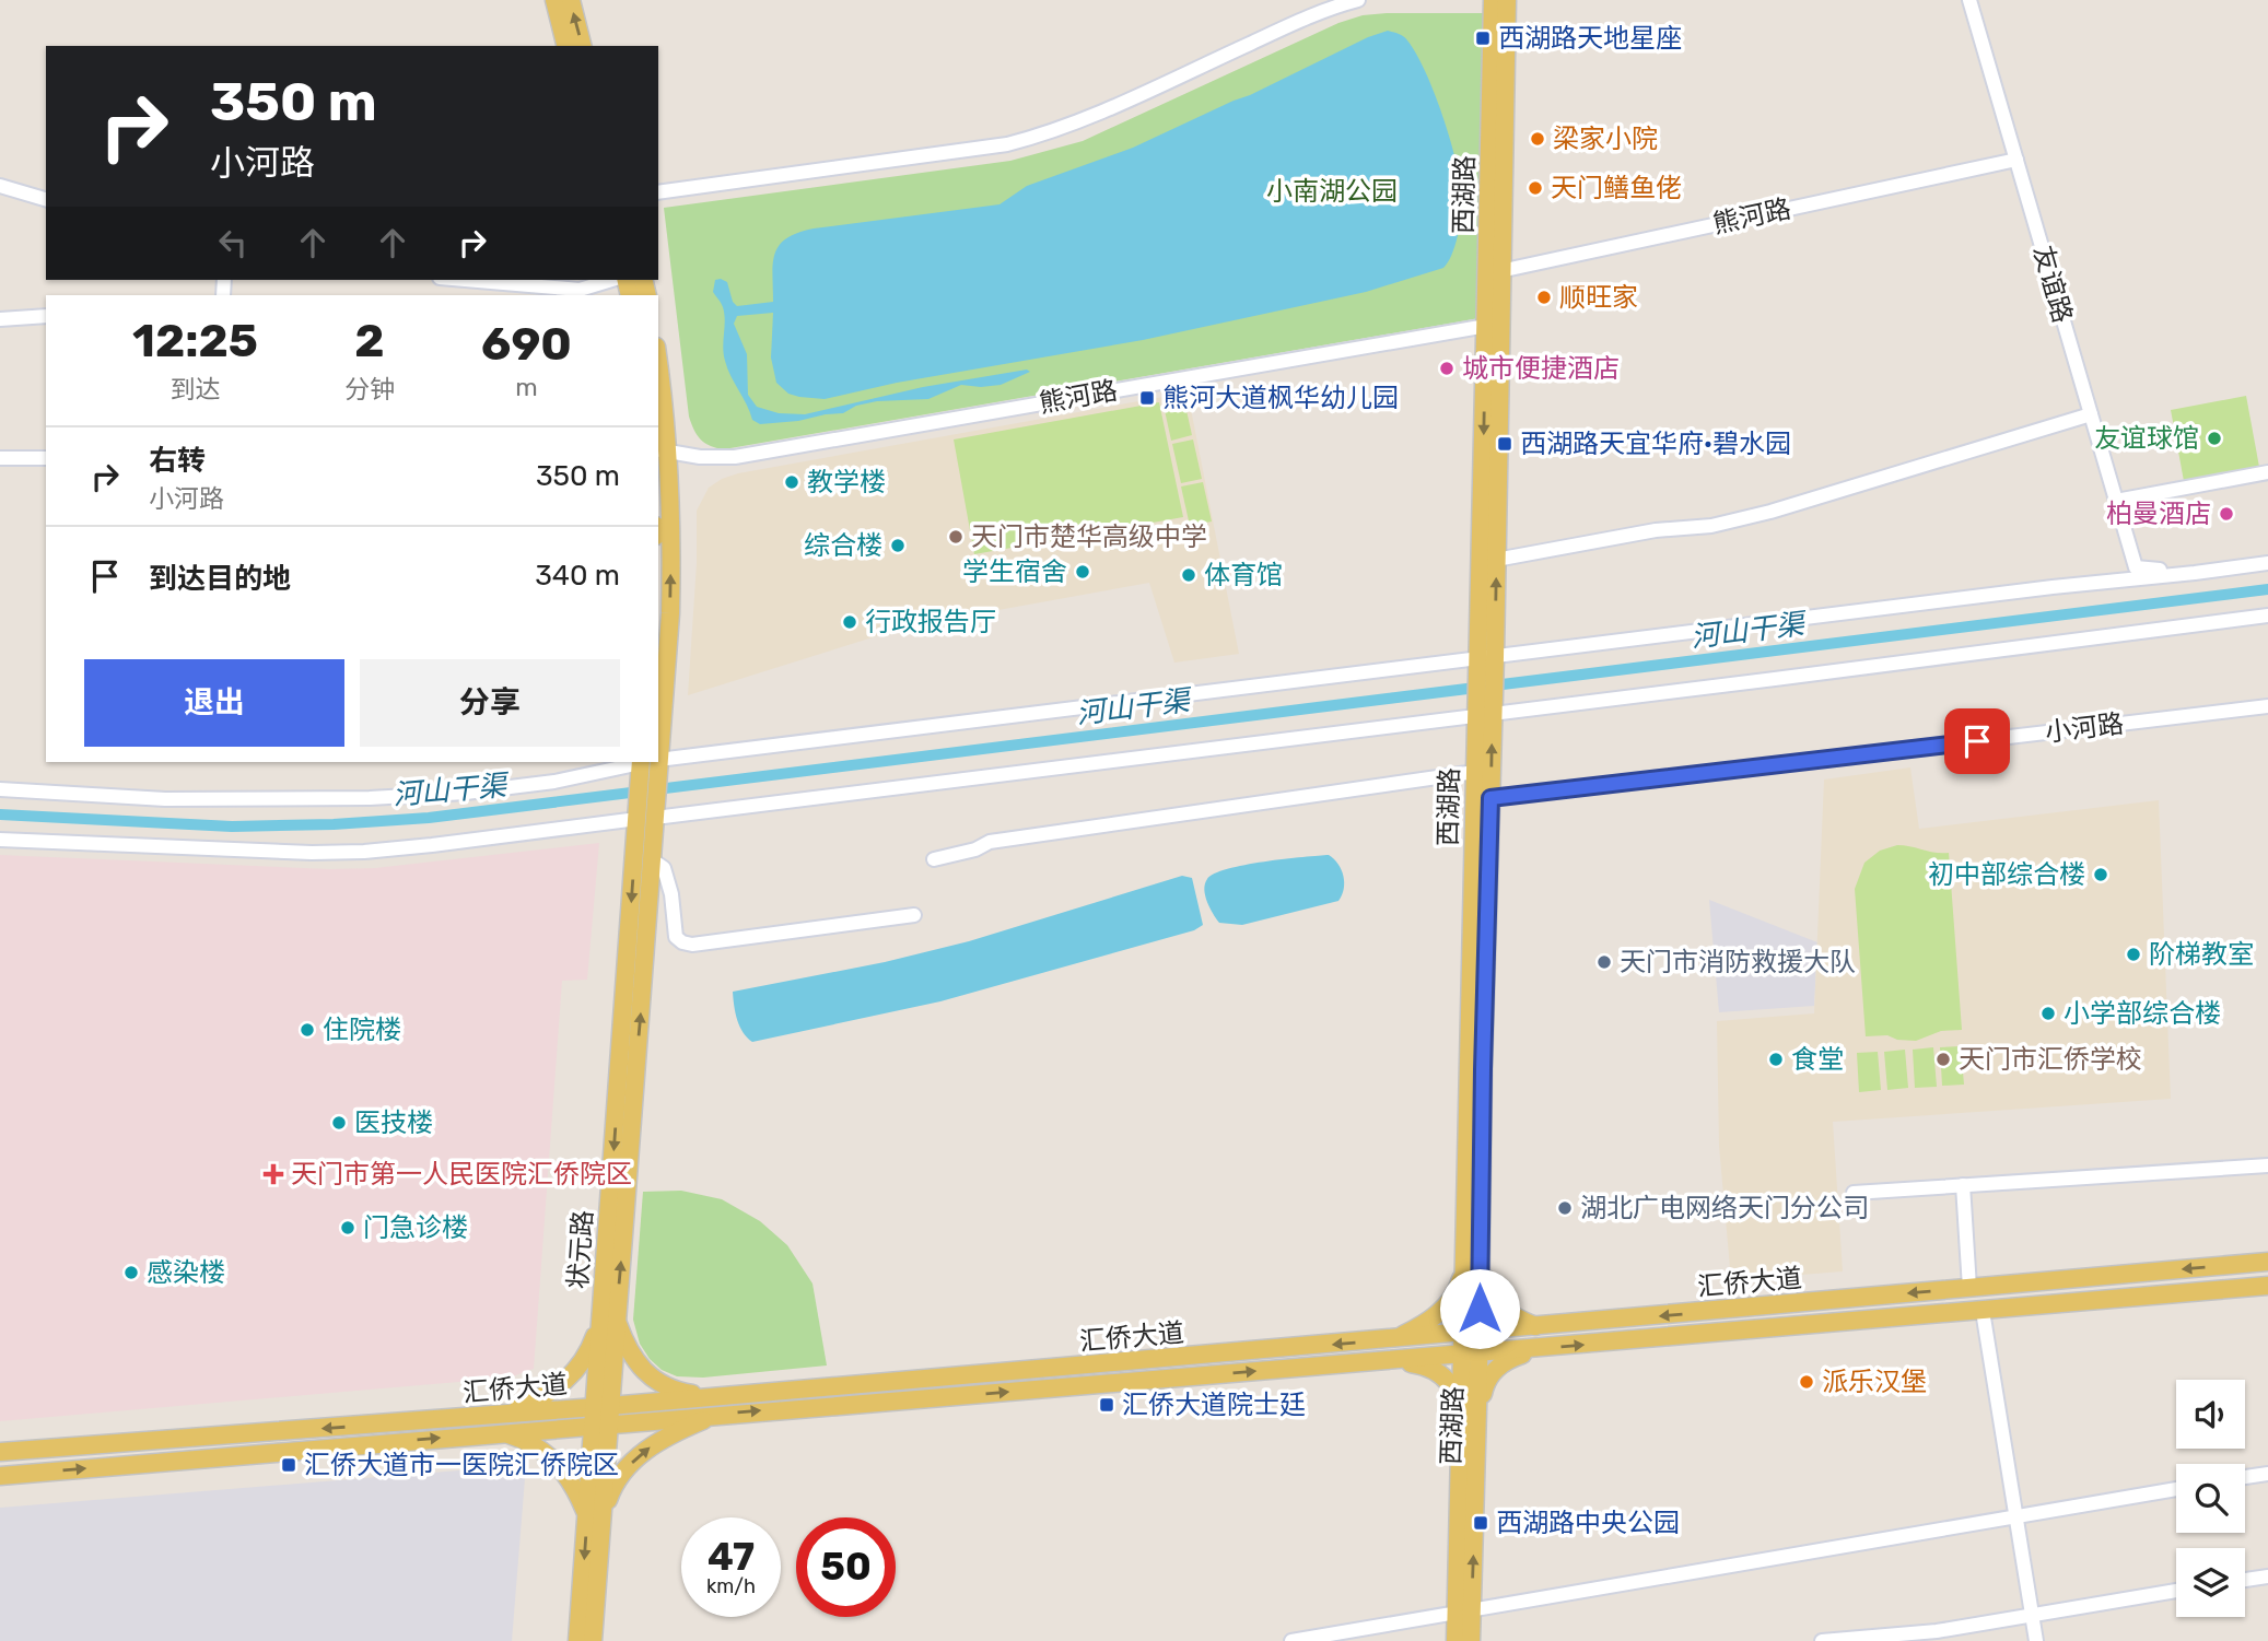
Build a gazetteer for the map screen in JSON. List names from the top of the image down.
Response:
{
  "streets": {
    "main road": ["西湖路", "状元路", "汇侨大道"],
    "street": ["熊河路", "友谊路", "小河路"]
  },
  "crossings": [
    ["西湖路", "熊河路"],
    ["西湖路", "小河路"],
    ["西湖路", "汇侨大道"],
    ["熊河路", "友谊路"],
    ["状元路", "汇侨大道"]
  ],
  "water": ["河山干渠"],
  "parks": ["小南湖公园"],
  "places": {
    "transit": [
      "西湖路天地星座",
      "熊河大道枫华幼儿园",
      "西湖路天宜华府·碧水园",
      "汇侨大道院士廷",
      "汇侨大道市一医院汇侨院区",
      "西湖路中央公园"
    ],
    "other": [
      "梁家小院",
      "天门鳝鱼佬",
      "顺旺家",
      "城市便捷酒店",
      "友谊球馆",
      "教学楼",
      "柏曼酒店",
      "天门市楚华高级中学",
      "综合楼",
      "学生宿舍",
      "体育馆",
      "行政报告厅",
      "初中部综合楼",
      "阶梯教室",
      "天门市消防救援大队",
      "小学部综合楼",
      "住院楼",
      "食堂",
      "天门市汇侨学校",
      "医技楼",
      "湖北广电网络天门分公司",
      "门急诊楼",
      "感染楼",
      "派乐汉堡"
    ],
    "health": ["天门市第一人民医院汇侨院区"]
  },
  "page": {
    "turn": ["350 m", "小河路"],
    "eta": [
      "12:25",
      "到达",
      "2",
      "分钟",
      "690",
      "m"
    ],
    "list": [
      {
        "name": "右转",
        "note": "小河路",
        "value": "350 m"
      },
      {
        "name": "到达目的地",
        "value": "340 m"
      }
    ],
    "buttons": ["退出", "分享"],
    "speed": "47 km/h",
    "limit": "50"
  }
}
